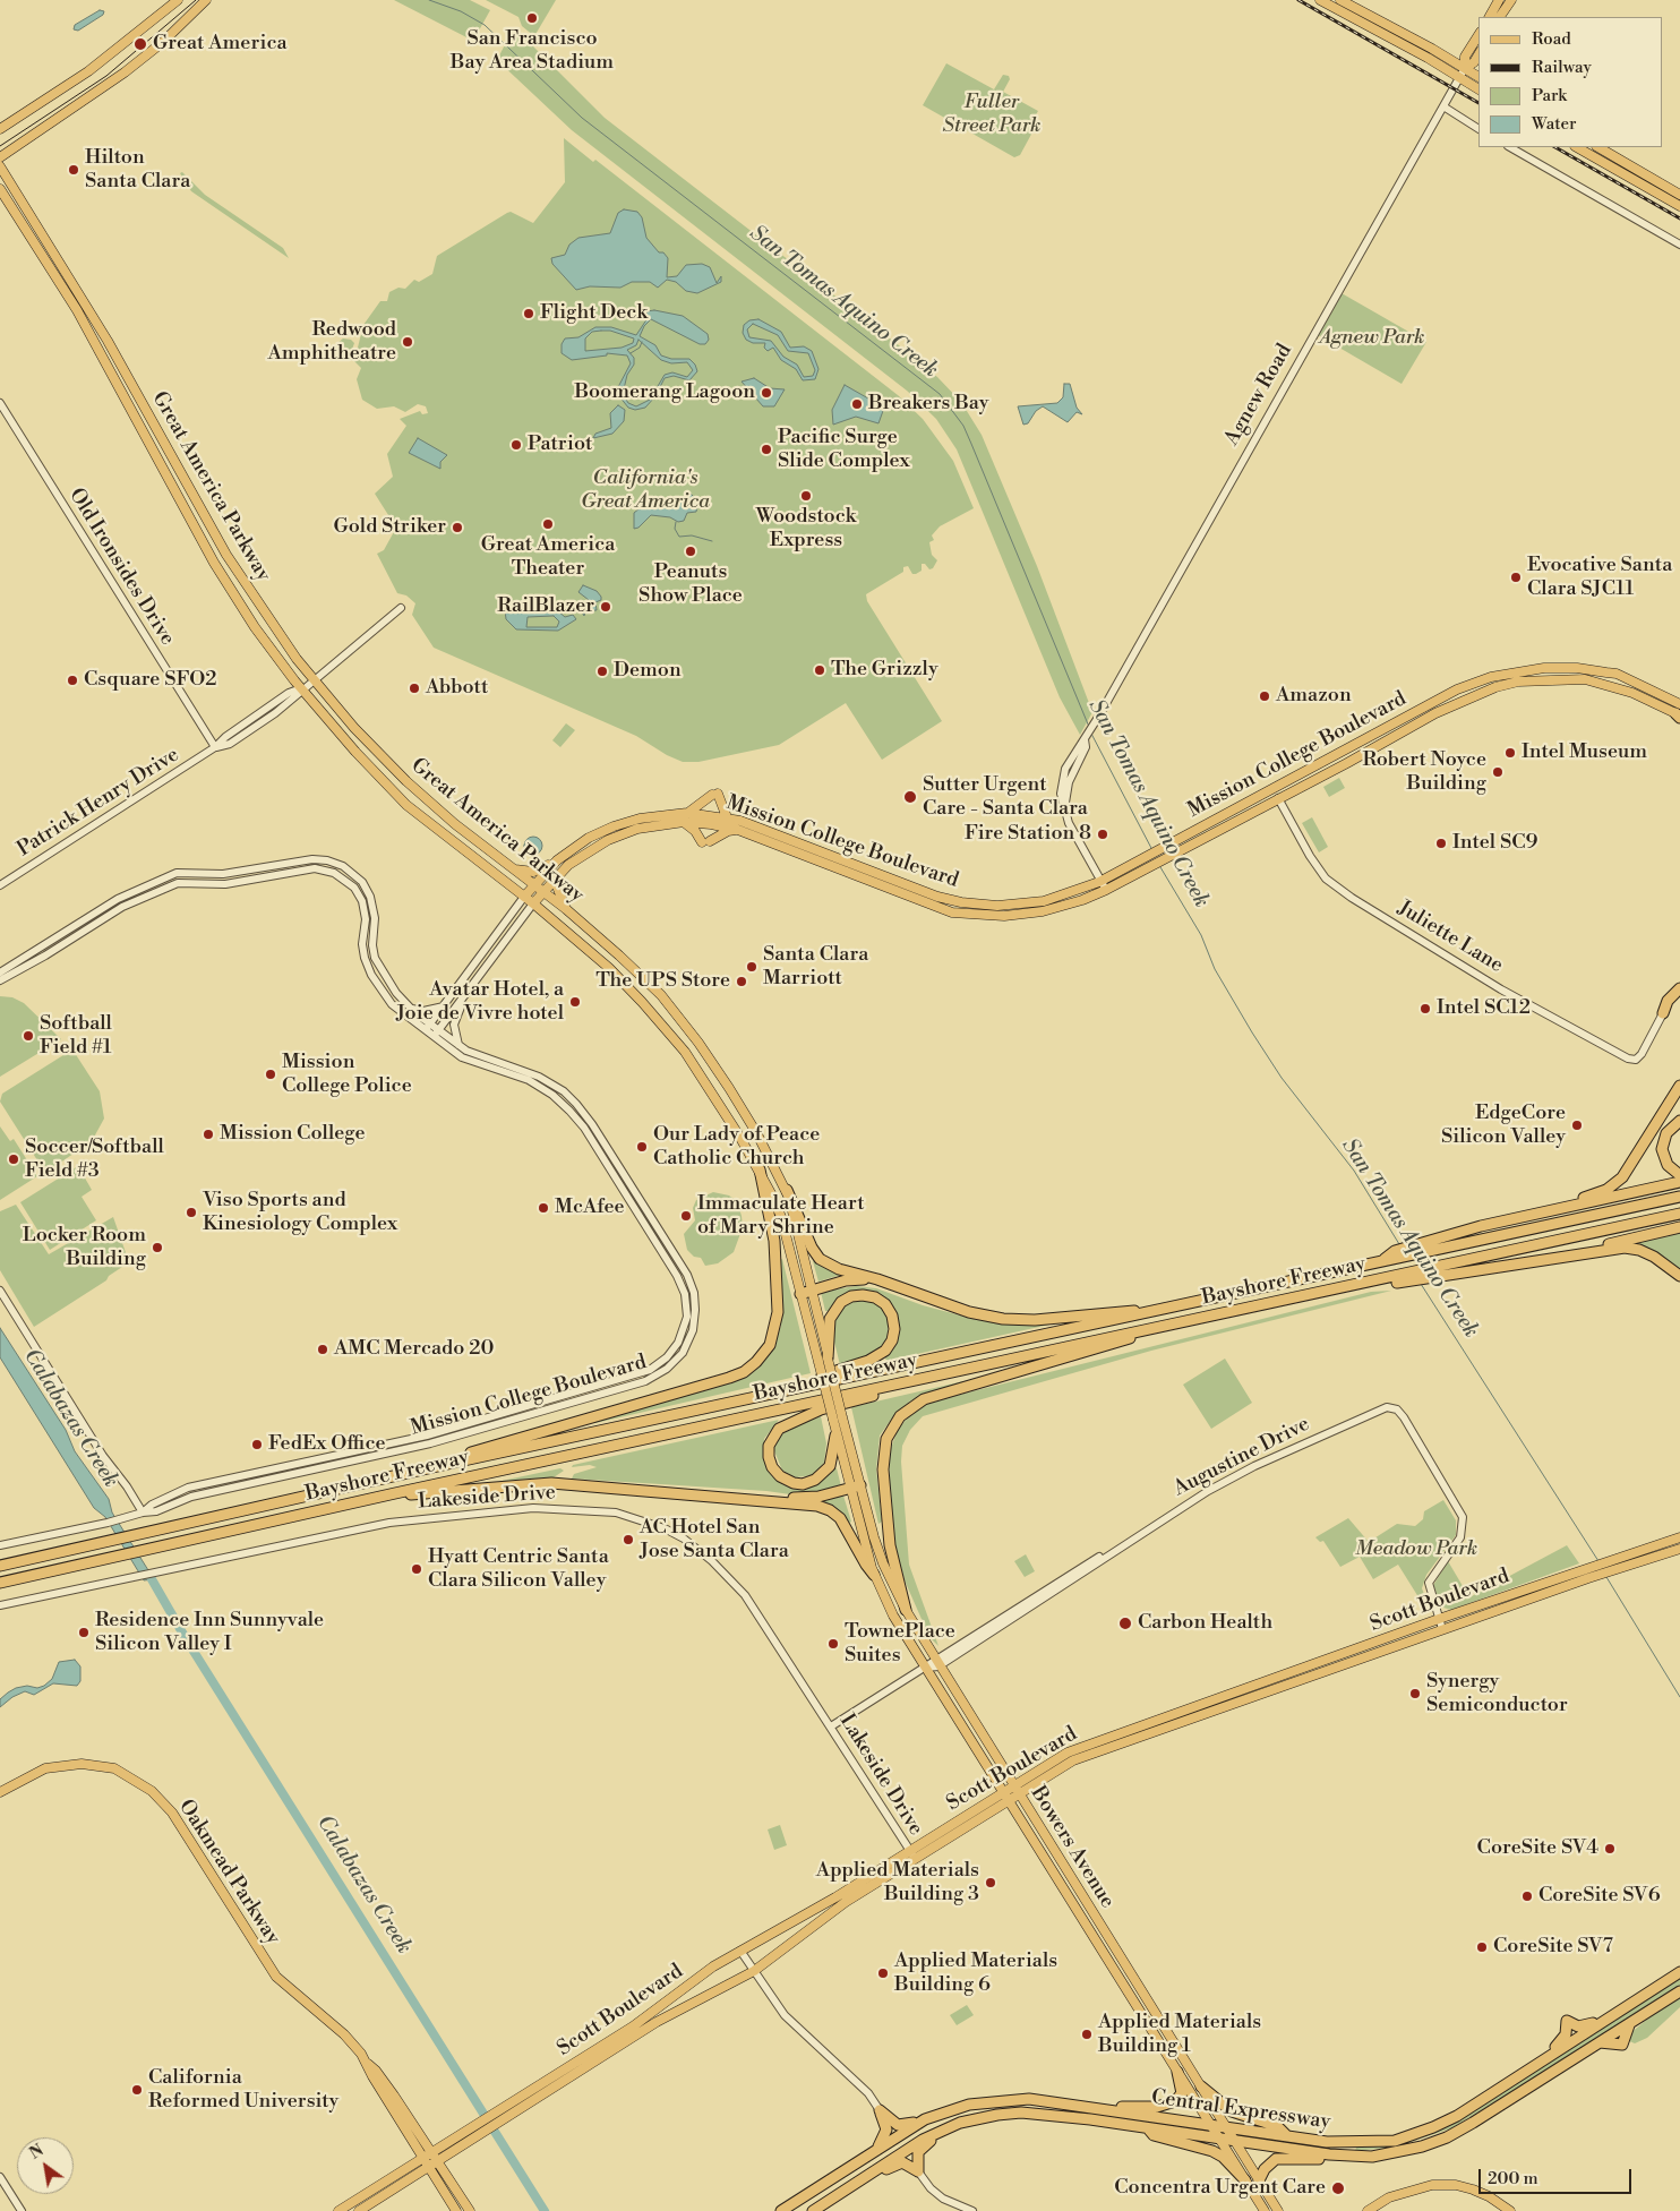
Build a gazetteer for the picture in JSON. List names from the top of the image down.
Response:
{
  "streets": {
    "highway": ["Bayshore Freeway", "Central Expressway"],
    "main road": [
      "Agnew Road",
      "Great America Parkway",
      "Mission College Boulevard",
      "Scott Boulevard",
      "Bowers Avenue",
      "Oakmead Parkway"
    ],
    "street": [
      "Old Ironsides Drive",
      "Patrick Henry Drive",
      "Juliette Lane",
      "Augustine Drive",
      "Lakeside Drive"
    ]
  },
  "crossings": [
    ["Agnew Road", "Mission College Boulevard"],
    ["Great America Parkway", "Mission College Boulevard"],
    ["Great America Parkway", "Patrick Henry Drive"],
    ["Great America Parkway", "Bowers Avenue"],
    ["Old Ironsides Drive", "Patrick Henry Drive"],
    ["Mission College Boulevard", "Juliette Lane"],
    ["Augustine Drive", "Lakeside Drive"],
    ["Augustine Drive", "Scott Boulevard"],
    ["Augustine Drive", "Bowers Avenue"],
    ["Lakeside Drive", "Scott Boulevard"],
    ["Scott Boulevard", "Bowers Avenue"],
    ["Bowers Avenue", "Central Expressway"]
  ],
  "water": ["San Tomas Aquino Creek", "Calabazas Creek"],
  "parks": [
    "Fuller Street Park",
    "Agnew Park",
    "California's Great America",
    "Meadow Park"
  ],
  "places": [
    "San Francisco Bay Area Stadium",
    "Great America",
    "Hilton Santa Clara",
    "Flight Deck",
    "Redwood Amphitheatre",
    "Boomerang Lagoon",
    "Breakers Bay",
    "Patriot",
    "Pacific Surge Slide Complex",
    "Woodstock Express",
    "Great America Theater",
    "Gold Striker",
    "Peanuts Show Place",
    "Evocative Santa Clara SJC11",
    "RailBlazer",
    "The Grizzly",
    "Demon",
    "Csquare SFO2",
    "Abbott",
    "Amazon",
    "Intel Museum",
    "Robert Noyce Building",
    "Sutter Urgent Care - Santa Clara",
    "Fire Station 8",
    "Intel SC9",
    "Santa Clara Marriott",
    "The UPS Store",
    "Avatar Hotel, a Joie de Vivre hotel",
    "Intel SC12",
    "Softball Field #1",
    "Mission College Police",
    "EdgeCore Silicon Valley",
    "Mission College",
    "Our Lady of Peace Catholic Church",
    "Soccer/Softball Field #3",
    "McAfee",
    "Viso Sports and Kinesiology Complex",
    "Immaculate Heart of Mary Shrine",
    "Locker Room Building",
    "AMC Mercado 20",
    "FedEx Office",
    "AC Hotel San Jose Santa Clara",
    "Hyatt Centric Santa Clara Silicon Valley",
    "Carbon Health",
    "Residence Inn Sunnyvale Silicon Valley I",
    "TownePlace Suites",
    "Synergy Semiconductor",
    "CoreSite SV4",
    "Applied Materials Building 3",
    "CoreSite SV6",
    "CoreSite SV7",
    "Applied Materials Building 6",
    "Applied Materials Building 1",
    "California Reformed University",
    "Concentra Urgent Care"
  ],
  "legend": [
    "Road",
    "Railway",
    "Park",
    "Water"
  ],
  "scale_bar": "200 m",
  "north": "top left"
}
